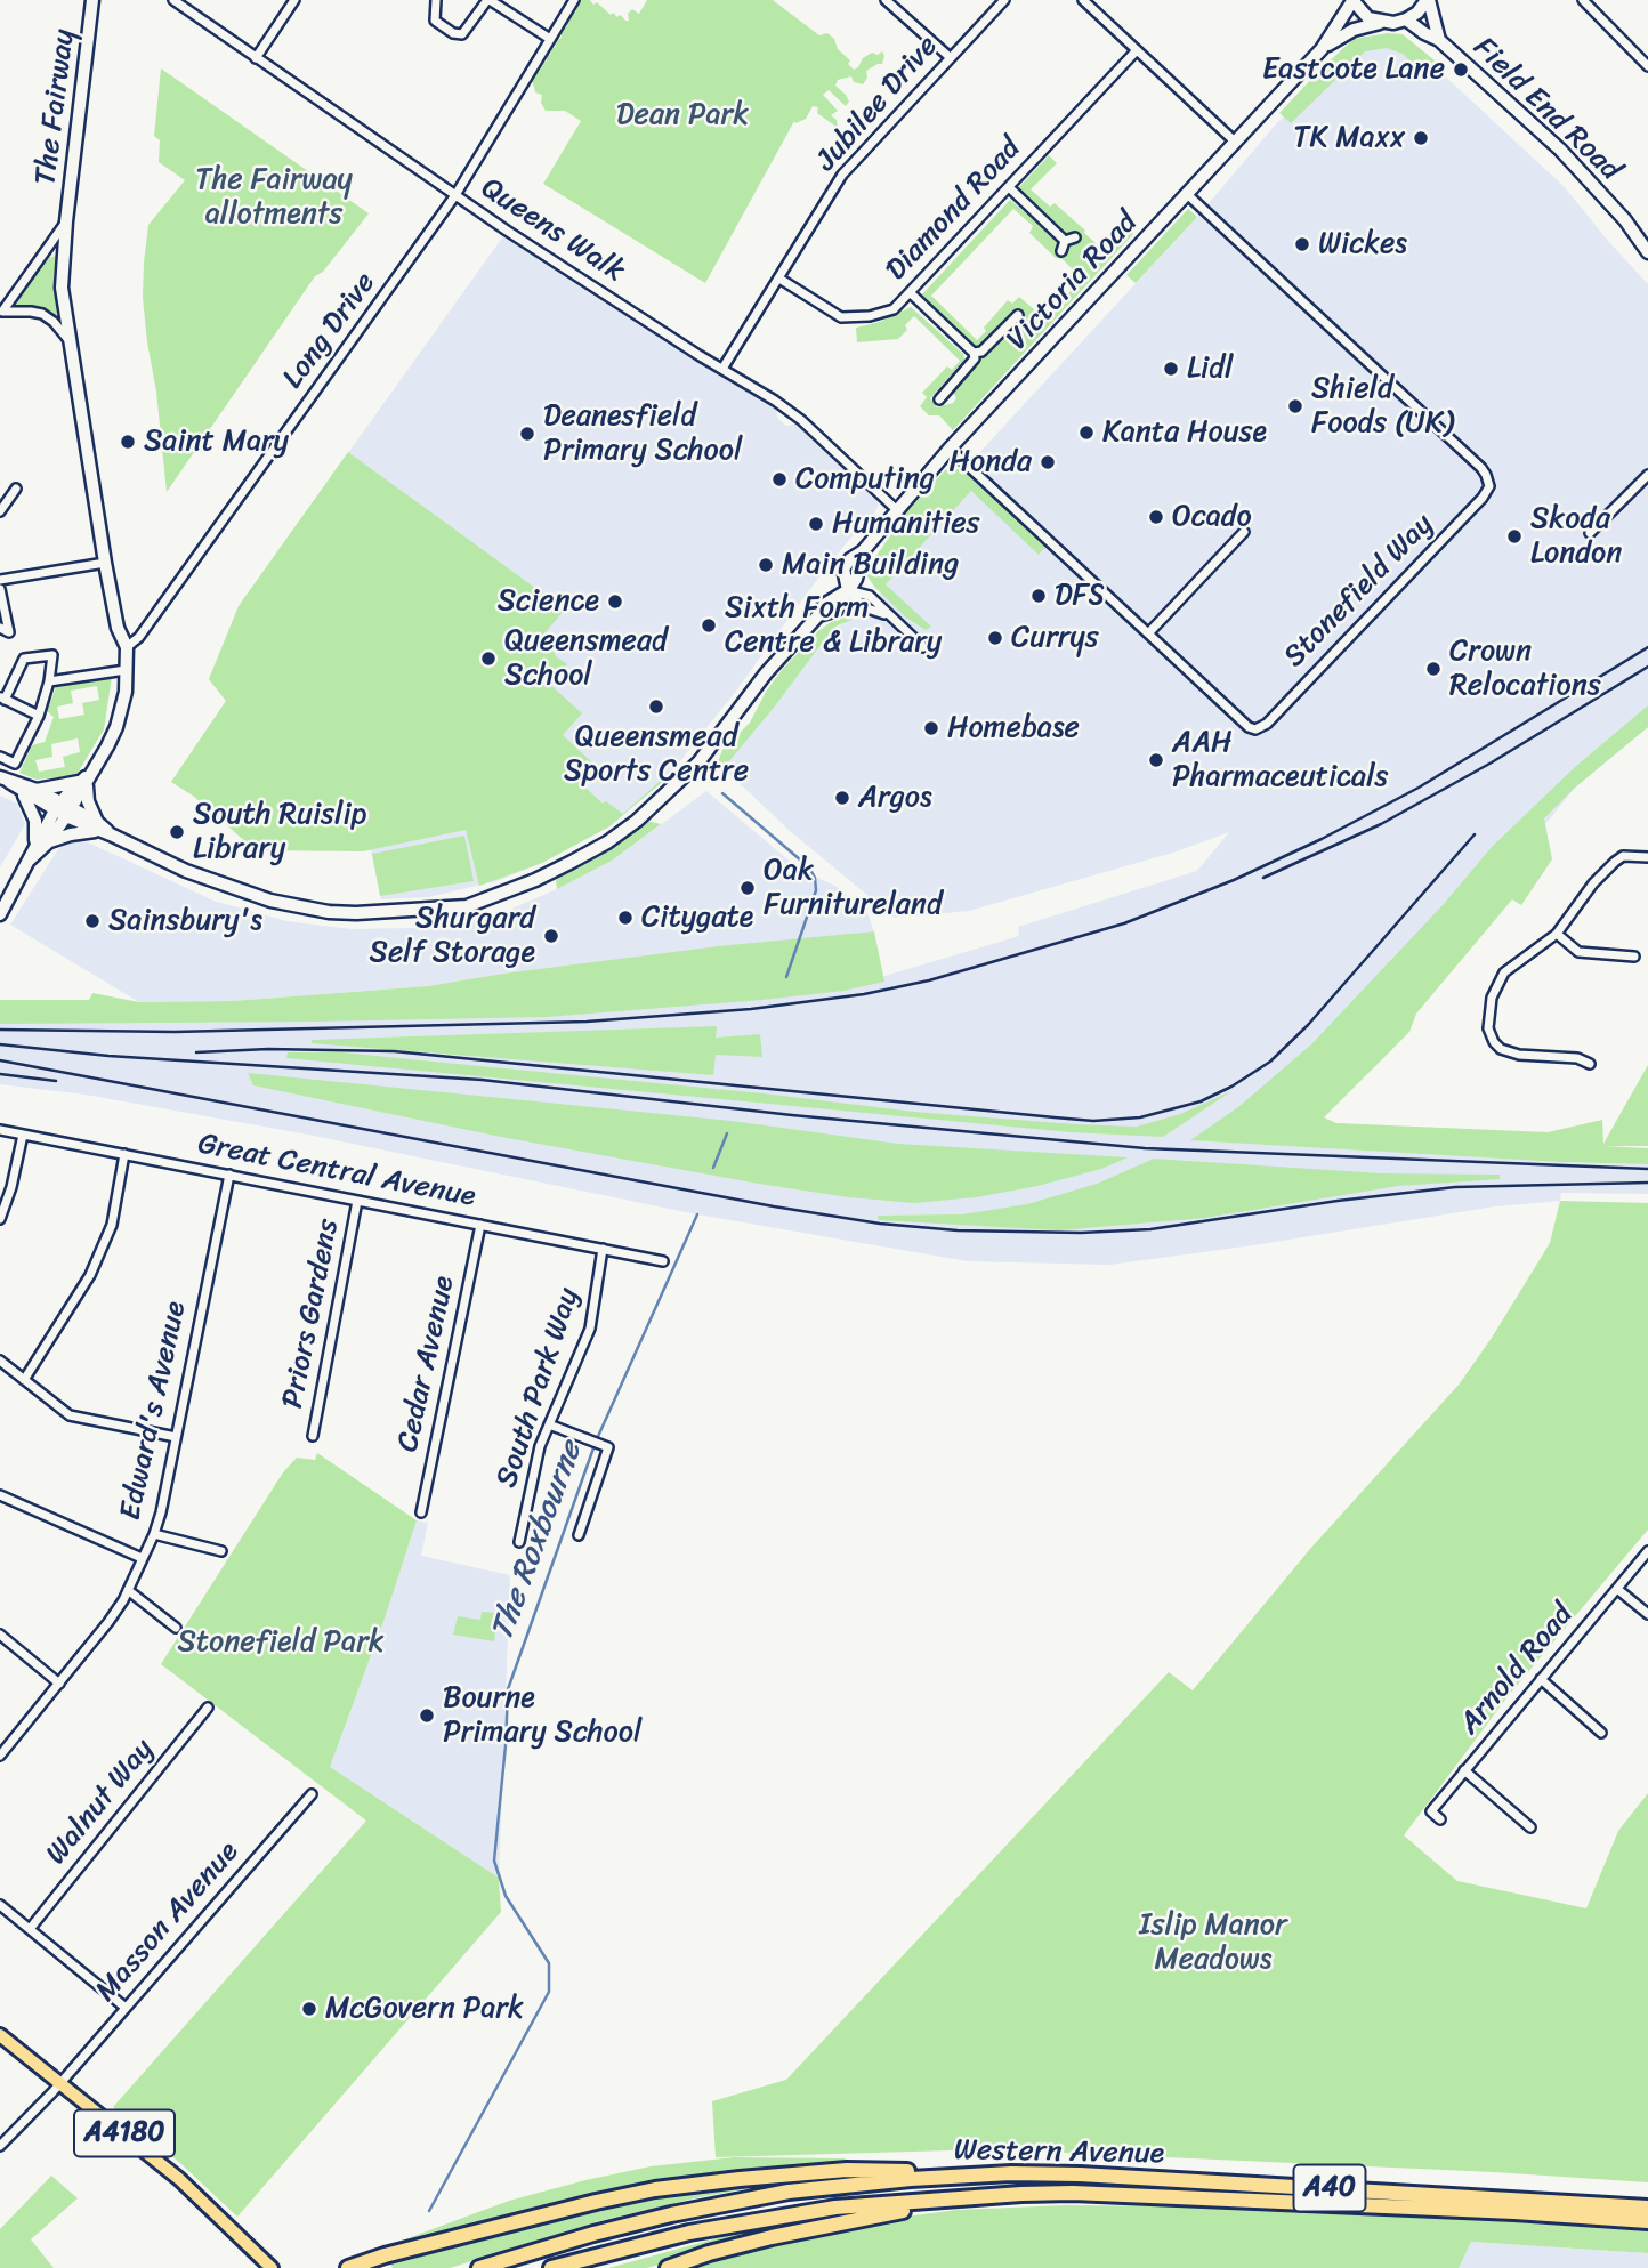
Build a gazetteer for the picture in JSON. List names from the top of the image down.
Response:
{
  "streets": {
    "highway": ["Western Avenue", "A40"],
    "main road": ["A4180"],
    "street": [
      "Jubilee Drive",
      "The Fairway",
      "Field End Road",
      "Diamond Road",
      "Queens Walk",
      "Victoria Road",
      "Long Drive",
      "Stonefield Way",
      "Great Central Avenue",
      "Priors Gardens",
      "Cedar Avenue",
      "South Park Way",
      "Edward's Avenue",
      "Arnold Road",
      "Walnut Way",
      "Masson Avenue"
    ]
  },
  "crossings": [
    ["Jubilee Drive", "Diamond Road"],
    ["Jubilee Drive", "Queens Walk"],
    ["The Fairway", "Long Drive"],
    ["Field End Road", "Victoria Road"],
    ["Queens Walk", "Victoria Road"],
    ["Queens Walk", "Long Drive"],
    ["Victoria Road", "Stonefield Way"],
    ["Great Central Avenue", "Priors Gardens"],
    ["Great Central Avenue", "Cedar Avenue"],
    ["Great Central Avenue", "South Park Way"],
    ["Great Central Avenue", "Edward's Avenue"],
    ["Masson Avenue", "A4180"]
  ],
  "water": ["The Roxbourne"],
  "parks": [
    "Dean Park",
    "The Fairway allotments",
    "Stonefield Park",
    "Islip Manor Meadows"
  ],
  "places": [
    "Eastcote Lane",
    "TK Maxx",
    "Wickes",
    "Lidl",
    "Shield Foods (UK)",
    "Kanta House",
    "Deanesfield Primary School",
    "Saint Mary",
    "Honda",
    "Computing",
    "Ocado",
    "Humanities",
    "Skoda London",
    "Main Building",
    "DFS",
    "Science",
    "Sixth Form Centre & Library",
    "Currys",
    "Queensmead School",
    "Crown Relocations",
    "Queensmead Sports Centre",
    "Homebase",
    "AAH Pharmaceuticals",
    "Argos",
    "South Ruislip Library",
    "Oak Furnitureland",
    "Citygate",
    "Sainsbury's",
    "Shurgard Self Storage",
    "Bourne Primary School",
    "McGovern Park"
  ]
}
